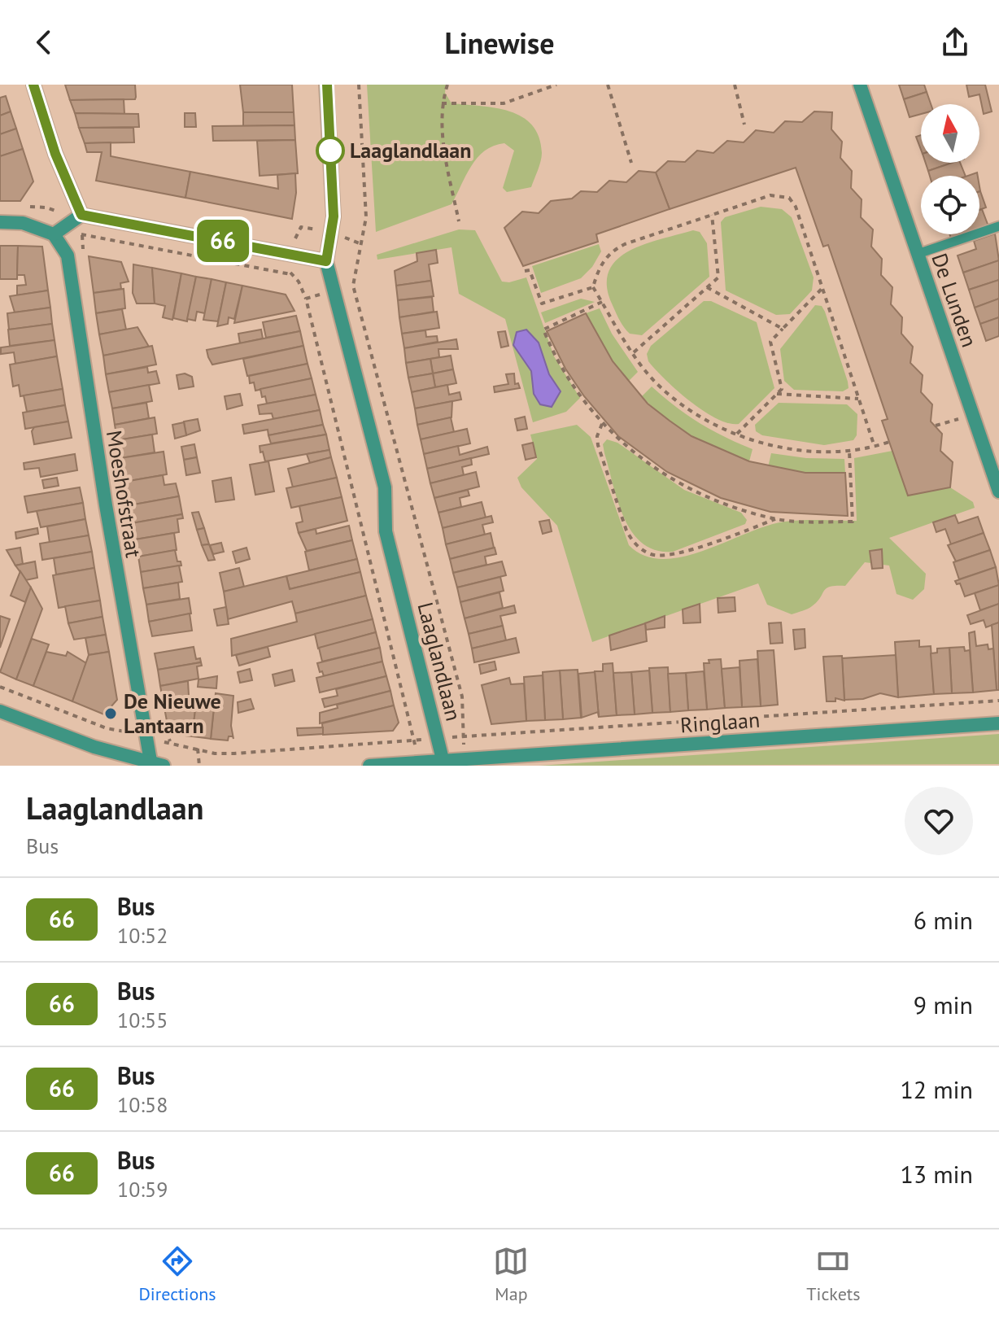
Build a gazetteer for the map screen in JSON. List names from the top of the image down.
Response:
{
  "streets": {
    "street": [
      "De Lunden",
      "Moeshofstraat",
      "Laaglandlaan",
      "Ringlaan"
    ]
  },
  "crossings": [
    ["Laaglandlaan", "Ringlaan"]
  ],
  "places": ["Laaglandlaan", "De Nieuwe Lantaarn"],
  "lines": ["bus line 66"],
  "north": "top",
  "page": {
    "header": "Linewise",
    "on_map": "66",
    "heading": ["Laaglandlaan", "Bus"],
    "list": [
      {
        "mark": "66",
        "name": "Bus",
        "note": "10:52",
        "value": "6 min"
      },
      {
        "mark": "66",
        "name": "Bus",
        "note": "10:55",
        "value": "9 min"
      },
      {
        "mark": "66",
        "name": "Bus",
        "note": "10:58",
        "value": "12 min"
      },
      {
        "mark": "66",
        "name": "Bus",
        "note": "10:59",
        "value": "13 min"
      }
    ],
    "tabs": ["Directions", "Map", "Tickets"]
  }
}
